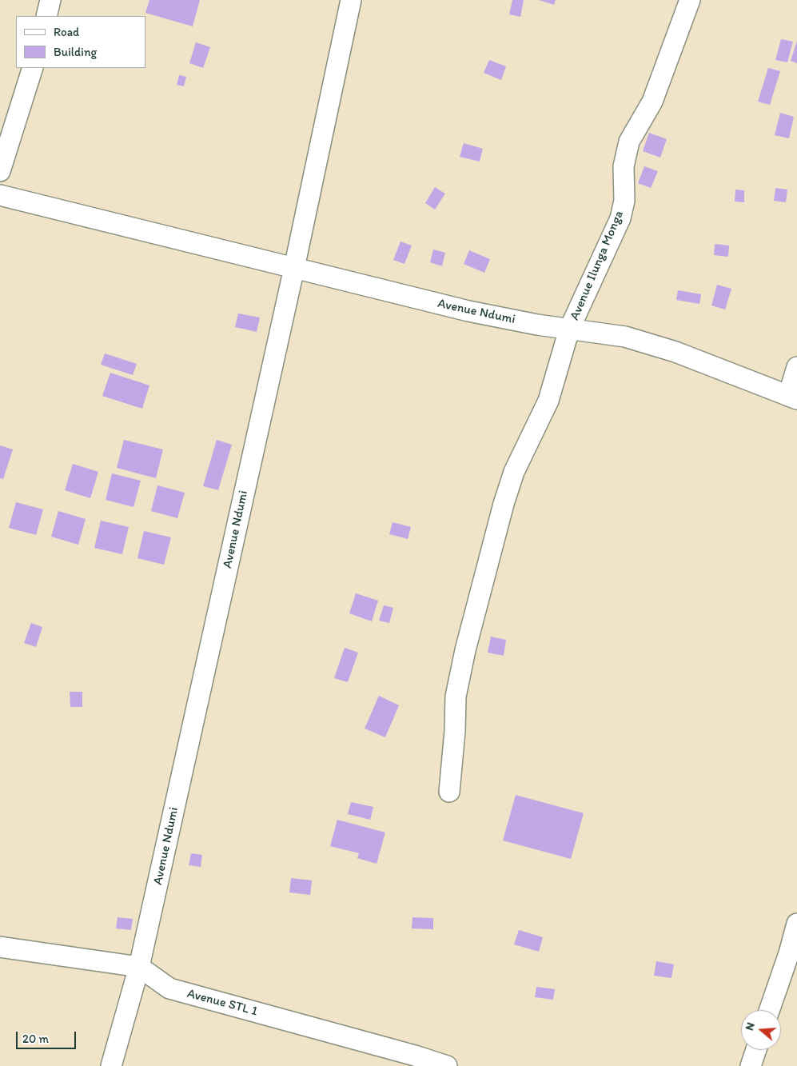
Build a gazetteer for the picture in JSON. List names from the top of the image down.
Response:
{
  "streets": {
    "street": ["Avenue Ilunga Monga", "Avenue Ndumi", "Avenue STL 1"]
  },
  "crossings": [
    ["Avenue Ilunga Monga", "Avenue Ndumi"],
    ["Avenue Ndumi", "Avenue STL 1"]
  ],
  "legend": ["Road", "Building"],
  "scale_bar": "20 m",
  "north": "left"
}
